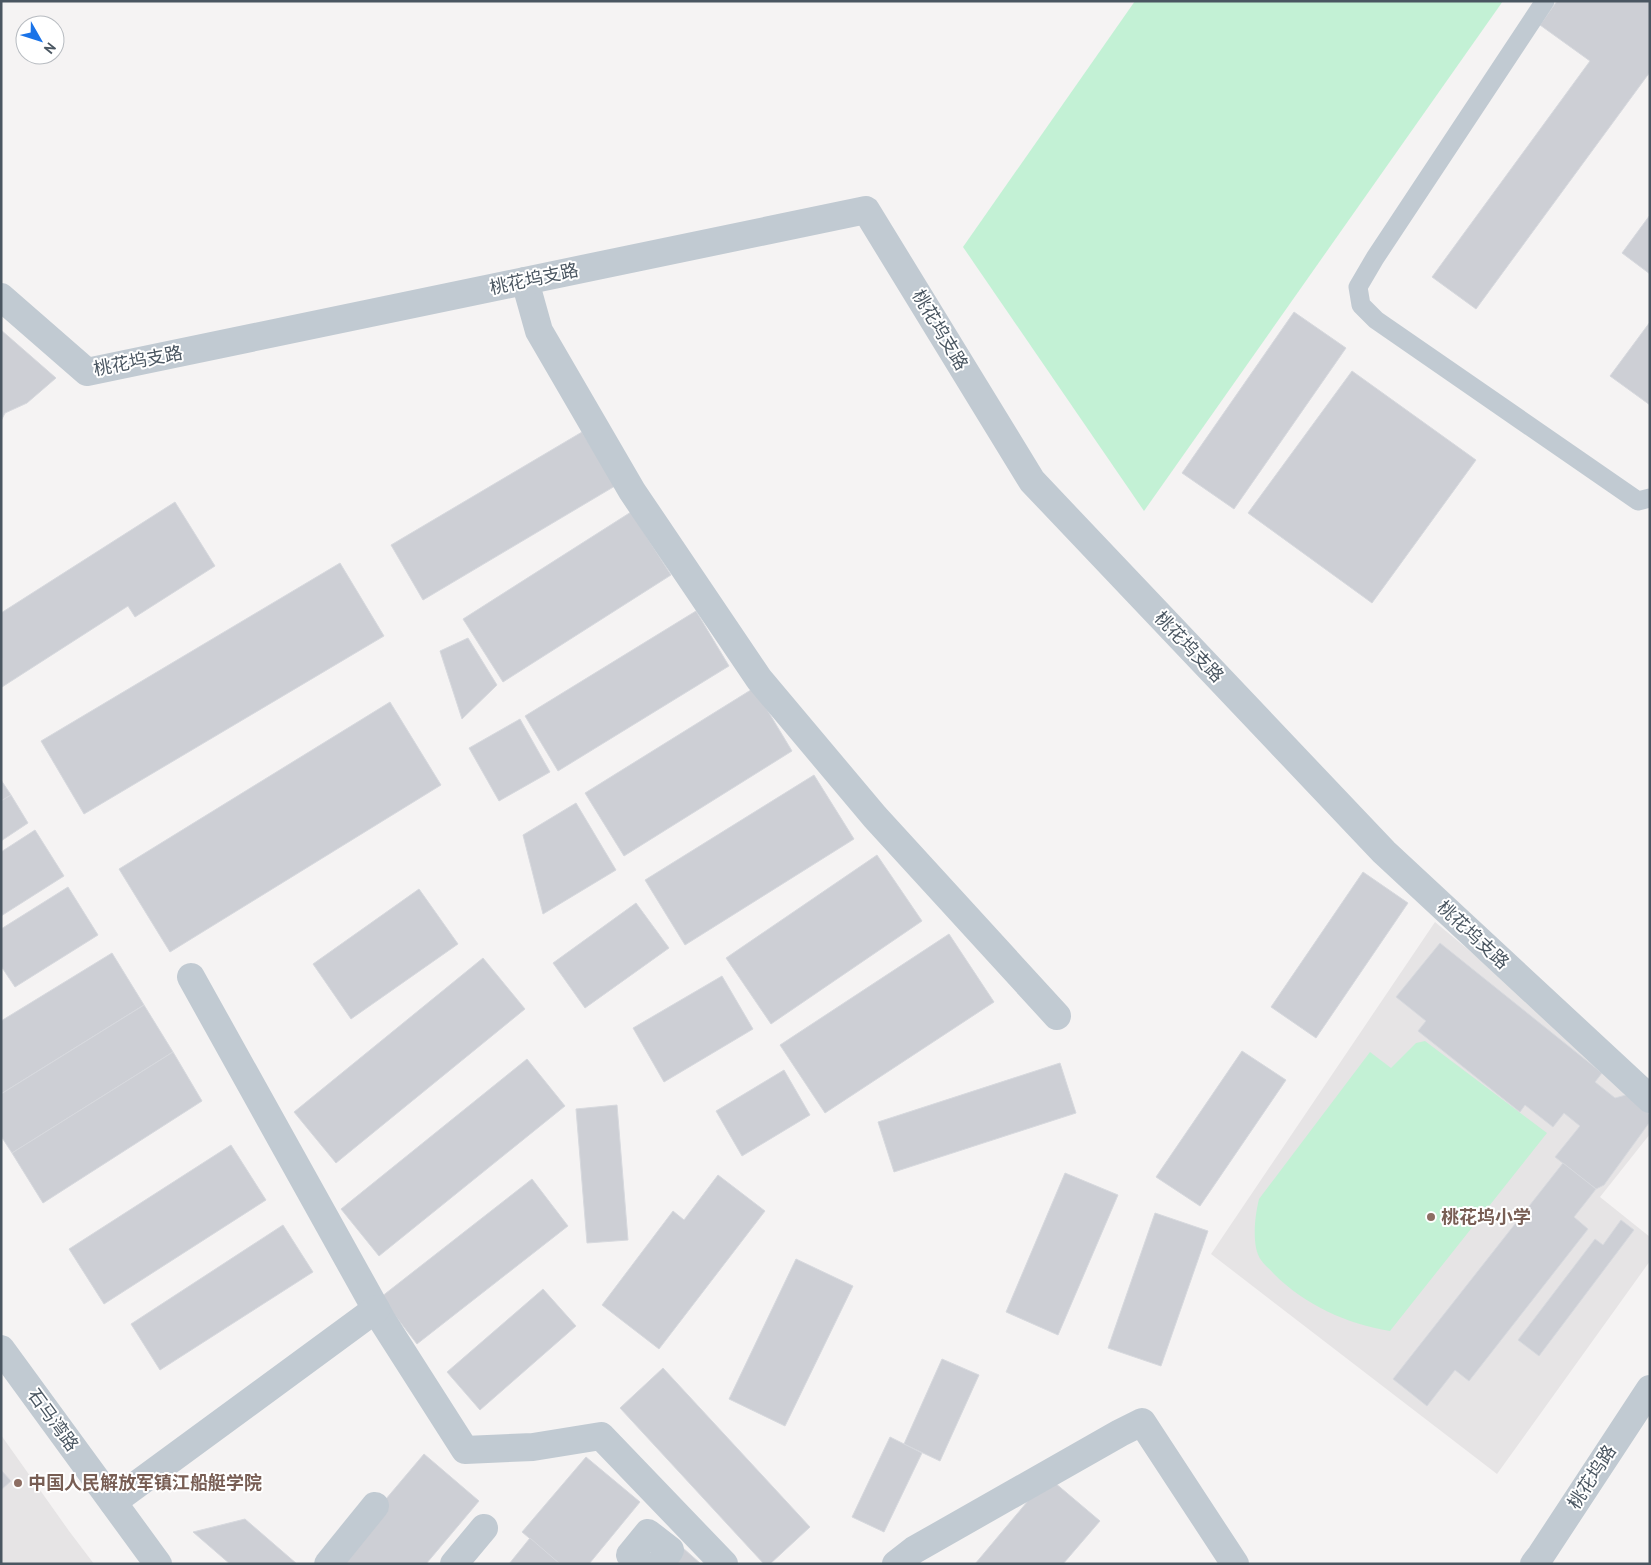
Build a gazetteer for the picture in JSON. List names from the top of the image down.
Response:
{
  "streets": {
    "street": ["桃花坞支路", "石马湾路", "桃花坞路"]
  },
  "places": ["桃花坞小学", "中国人民解放军镇江船艇学院"],
  "north": "bottom right"
}
